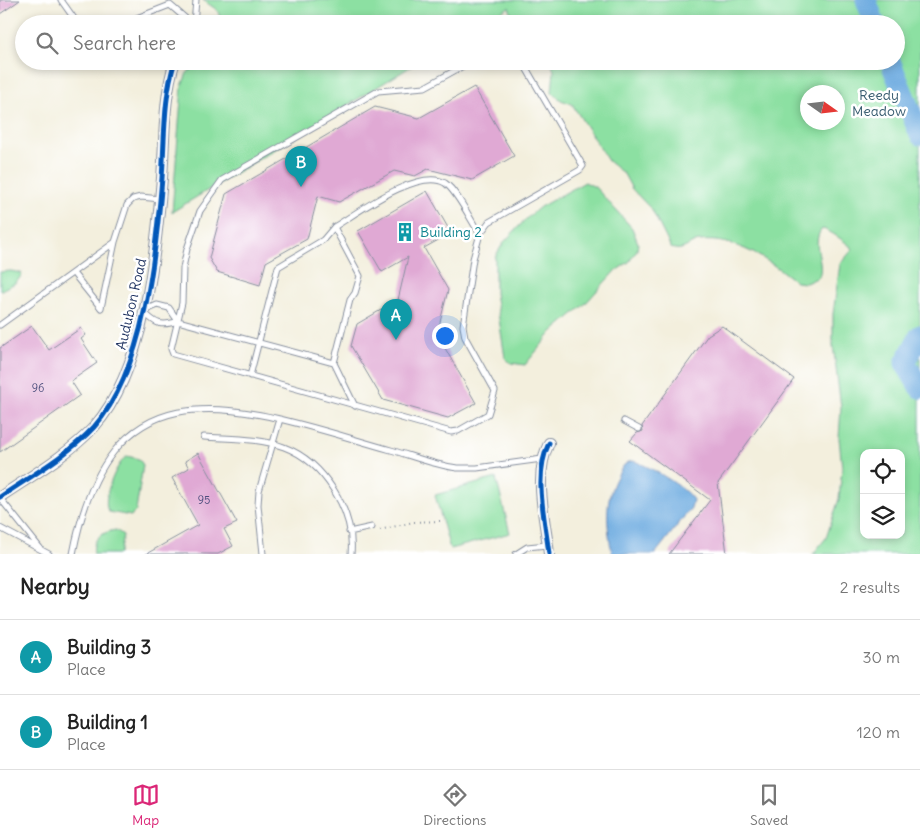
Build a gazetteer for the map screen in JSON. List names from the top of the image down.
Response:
{
  "streets": {
    "street": ["Audubon Road"]
  },
  "parks": ["Reedy Meadow"],
  "places": {
    "building": ["Building 2"]
  },
  "house_numbers": ["96", "95"],
  "north": "right",
  "page": {
    "search": "Search here",
    "pins": ["B", "A"],
    "heading": ["Nearby", "2 results"],
    "list": [
      {
        "mark": "A",
        "name": "Building 3",
        "note": "Place",
        "value": "30 m"
      },
      {
        "mark": "B",
        "name": "Building 1",
        "note": "Place",
        "value": "120 m"
      }
    ],
    "nav": ["Map", "Directions", "Saved"]
  }
}
